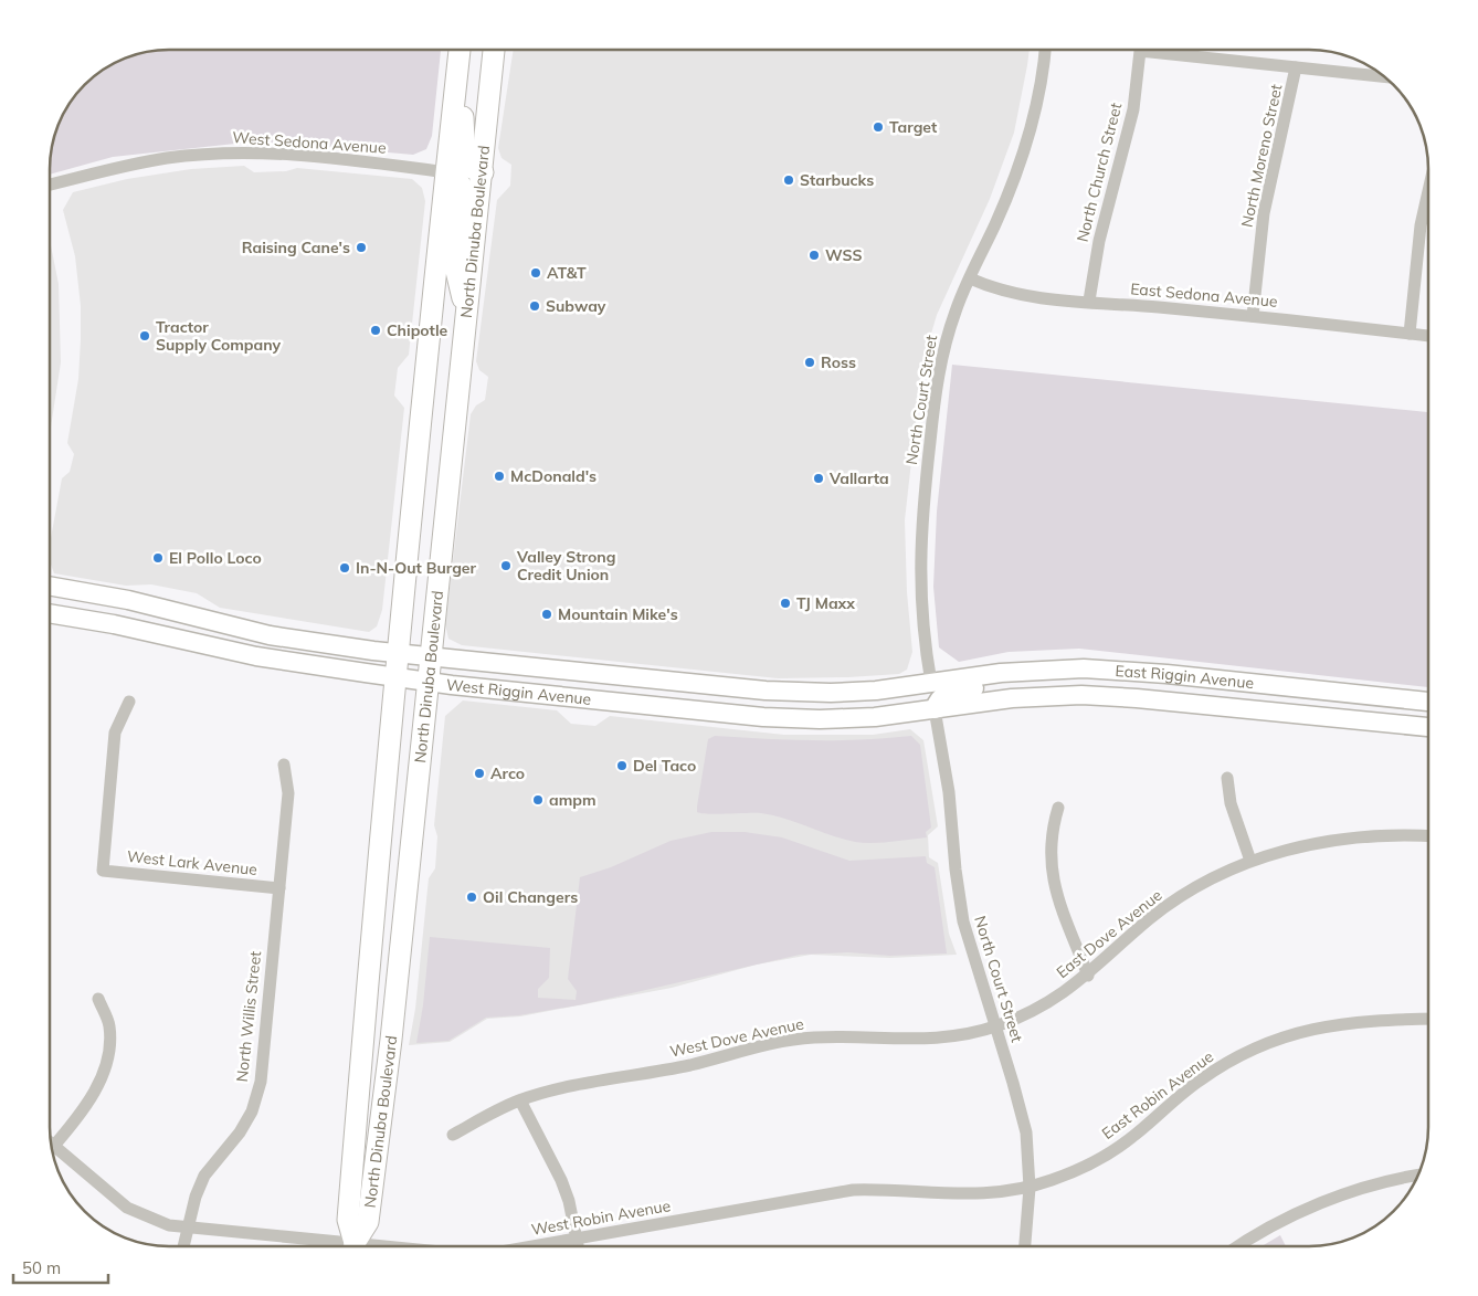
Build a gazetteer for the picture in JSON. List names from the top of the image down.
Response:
{
  "streets": {
    "main road": ["North Dinuba Boulevard", "East Riggin Avenue", "West Riggin Avenue"],
    "street": [
      "West Sedona Avenue",
      "North Moreno Street",
      "North Church Street",
      "East Sedona Avenue",
      "North Court Street",
      "West Lark Avenue",
      "East Dove Avenue",
      "North Willis Street",
      "West Dove Avenue",
      "East Robin Avenue",
      "West Robin Avenue"
    ]
  },
  "crossings": [
    ["West Sedona Avenue", "North Dinuba Boulevard"],
    ["North Moreno Street", "North Church Street"],
    ["North Moreno Street", "East Sedona Avenue"],
    ["North Church Street", "East Sedona Avenue"],
    ["North Dinuba Boulevard", "West Riggin Avenue"],
    ["East Sedona Avenue", "North Court Street"],
    ["North Court Street", "East Riggin Avenue"],
    ["North Court Street", "West Riggin Avenue"],
    ["North Court Street", "East Dove Avenue"],
    ["North Court Street", "West Dove Avenue"],
    ["North Court Street", "East Robin Avenue"],
    ["North Court Street", "West Robin Avenue"],
    ["East Riggin Avenue", "West Riggin Avenue"],
    ["West Lark Avenue", "North Willis Street"],
    ["East Dove Avenue", "West Dove Avenue"],
    ["North Willis Street", "West Robin Avenue"],
    ["East Robin Avenue", "West Robin Avenue"]
  ],
  "places": [
    "Target",
    "Starbucks",
    "Raising Cane's",
    "WSS",
    "AT&T",
    "Subway",
    "Chipotle",
    "Tractor Supply Company",
    "Ross",
    "McDonald's",
    "Vallarta",
    "El Pollo Loco",
    "Valley Strong Credit Union",
    "In-N-Out Burger",
    "TJ Maxx",
    "Mountain Mike's",
    "Del Taco",
    "Arco",
    "ampm",
    "Oil Changers"
  ],
  "scale_bar": "50 m"
}
